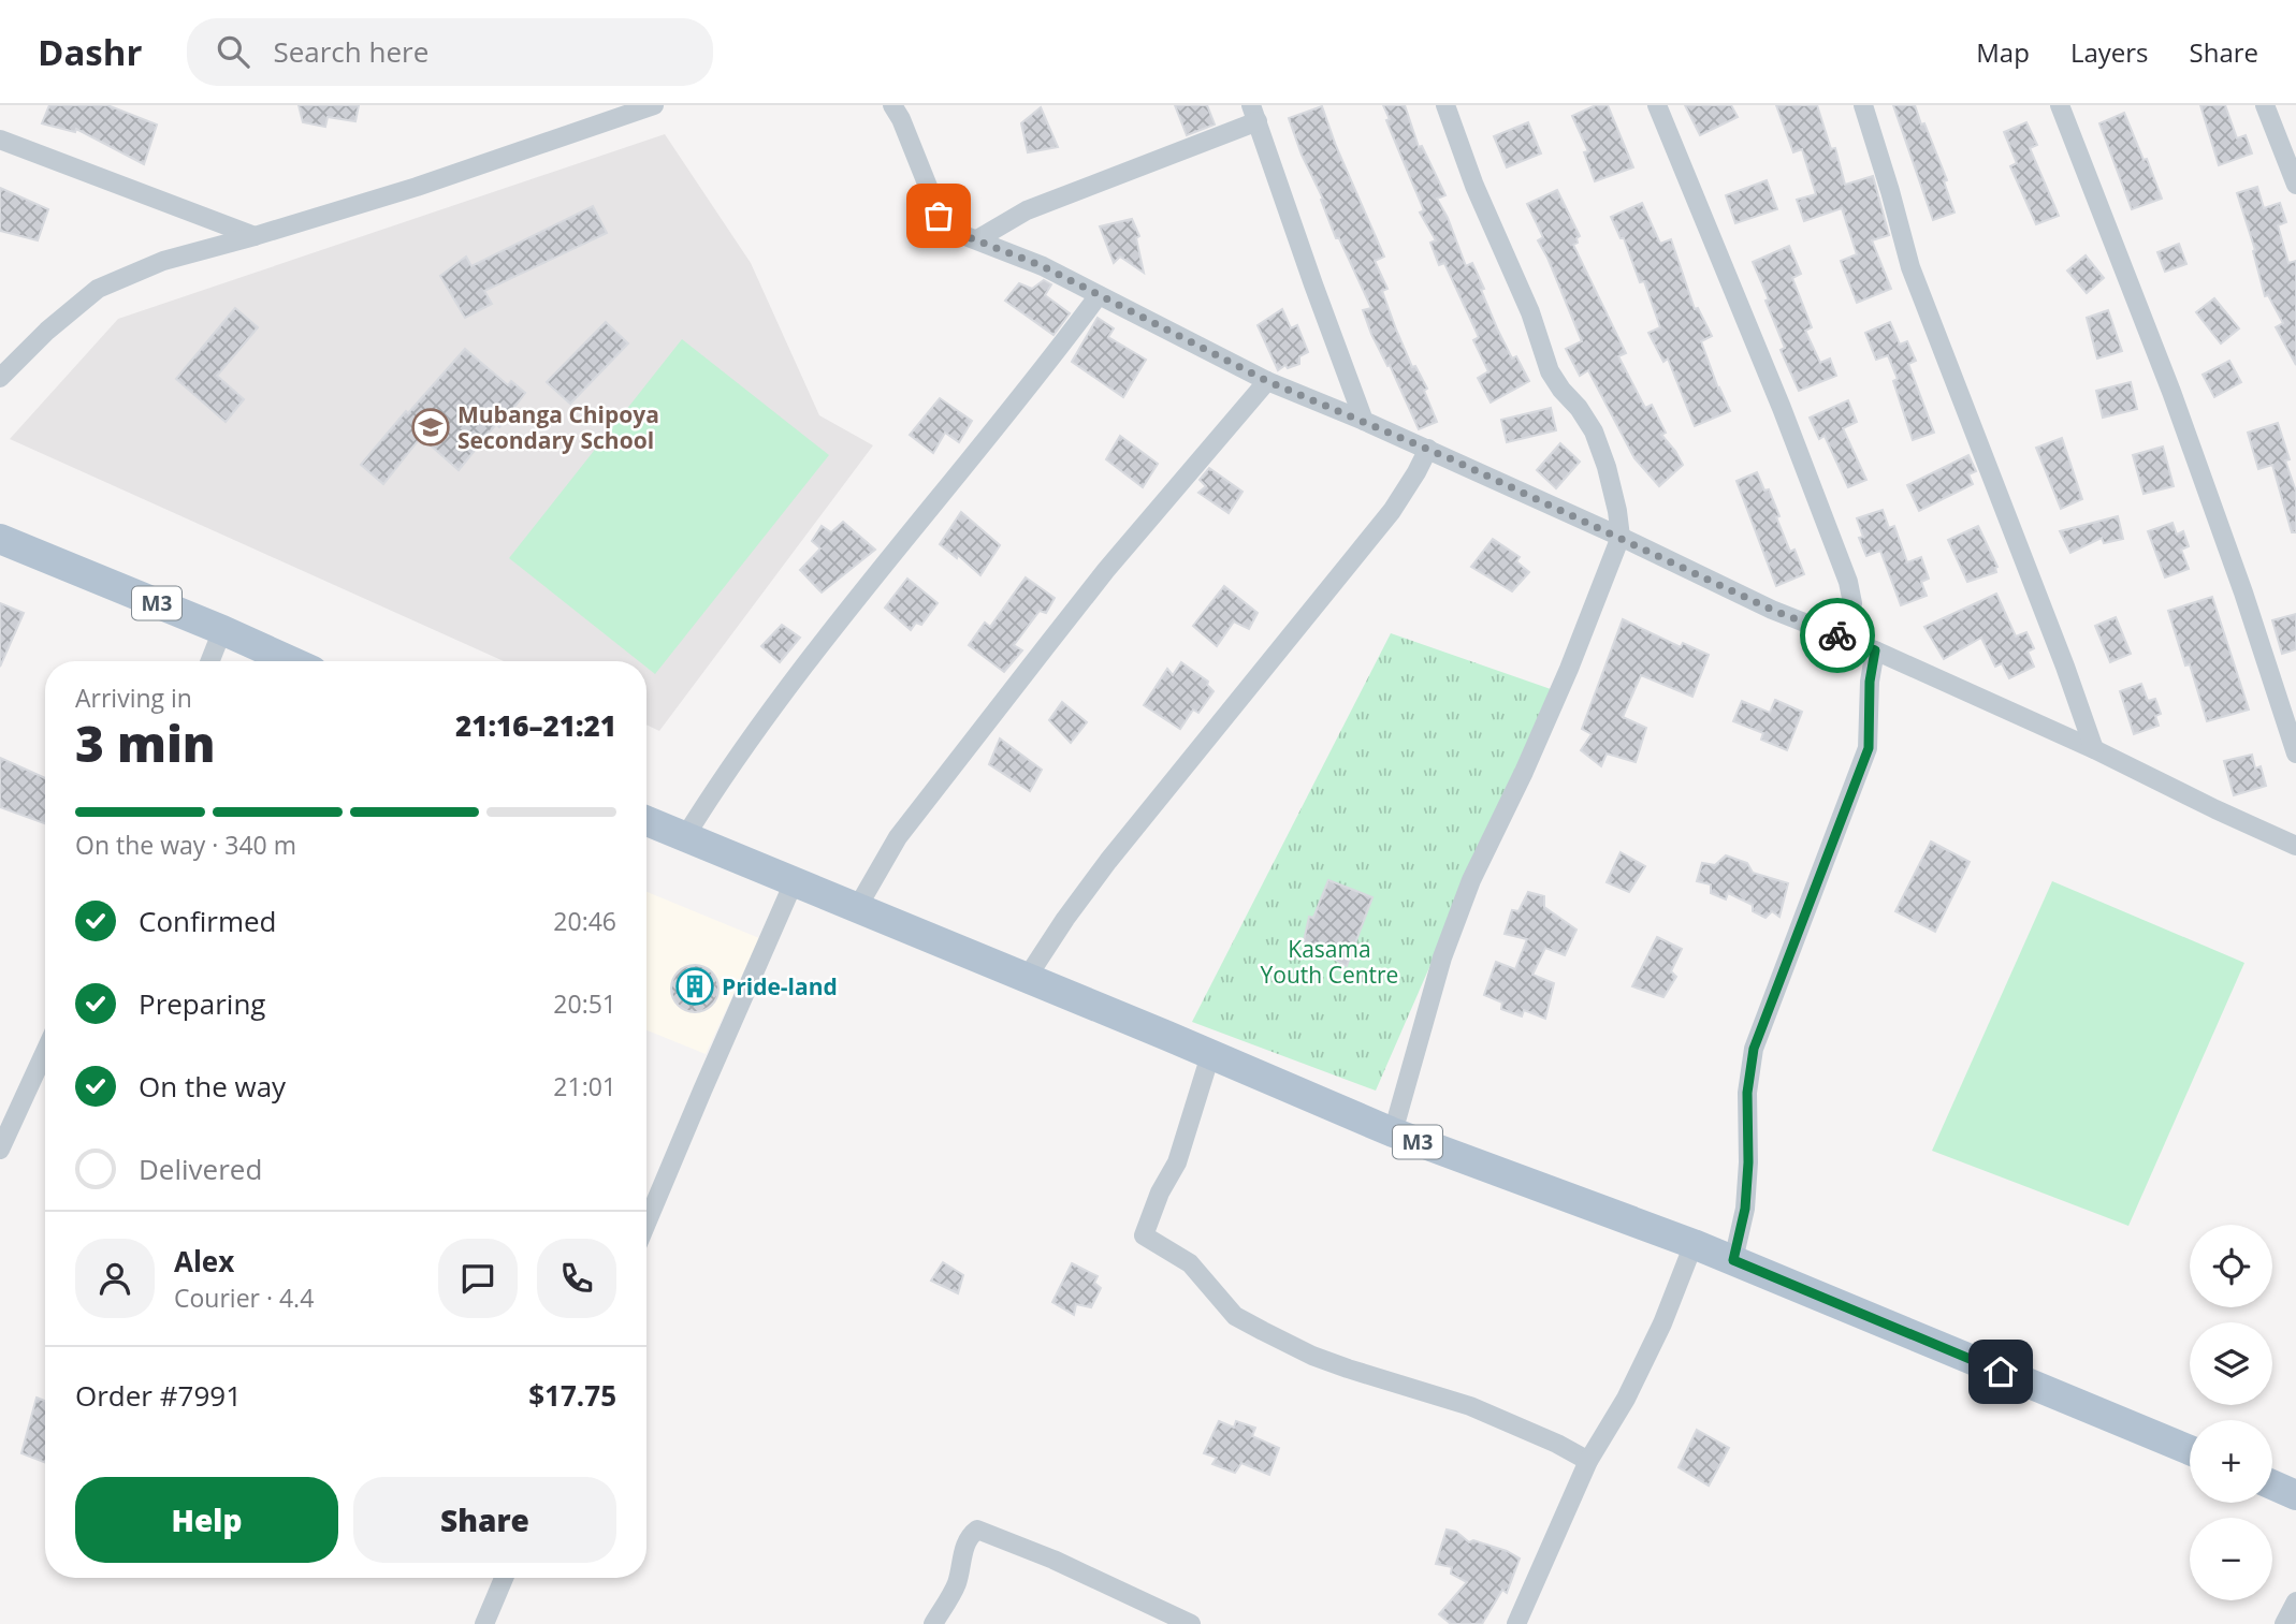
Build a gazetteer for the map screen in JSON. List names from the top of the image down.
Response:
{
  "streets": {
    "main road": ["M3"]
  },
  "parks": ["Kasama Youth Centre"],
  "places": {
    "school or university": ["Mubanga Chipoya Secondary School"],
    "building": ["Pride-land"]
  },
  "page": {
    "header": "Dashr",
    "search": "Search here",
    "nav": ["Map", "Layers", "Share"],
    "heading": ["3 min", "Arriving in", "21:16–21:21"],
    "panel": [
      "Alex",
      "Courier · 4.4",
      "Order #7991",
      "$17.75"
    ],
    "bar": "On the way · 340 m",
    "list": [
      ["Confirmed", "20:46"],
      ["Preparing", "20:51"],
      ["On the way", "21:01"],
      "Delivered"
    ],
    "map_buttons": ["+", "−"],
    "buttons": ["Help", "Share"]
  }
}
